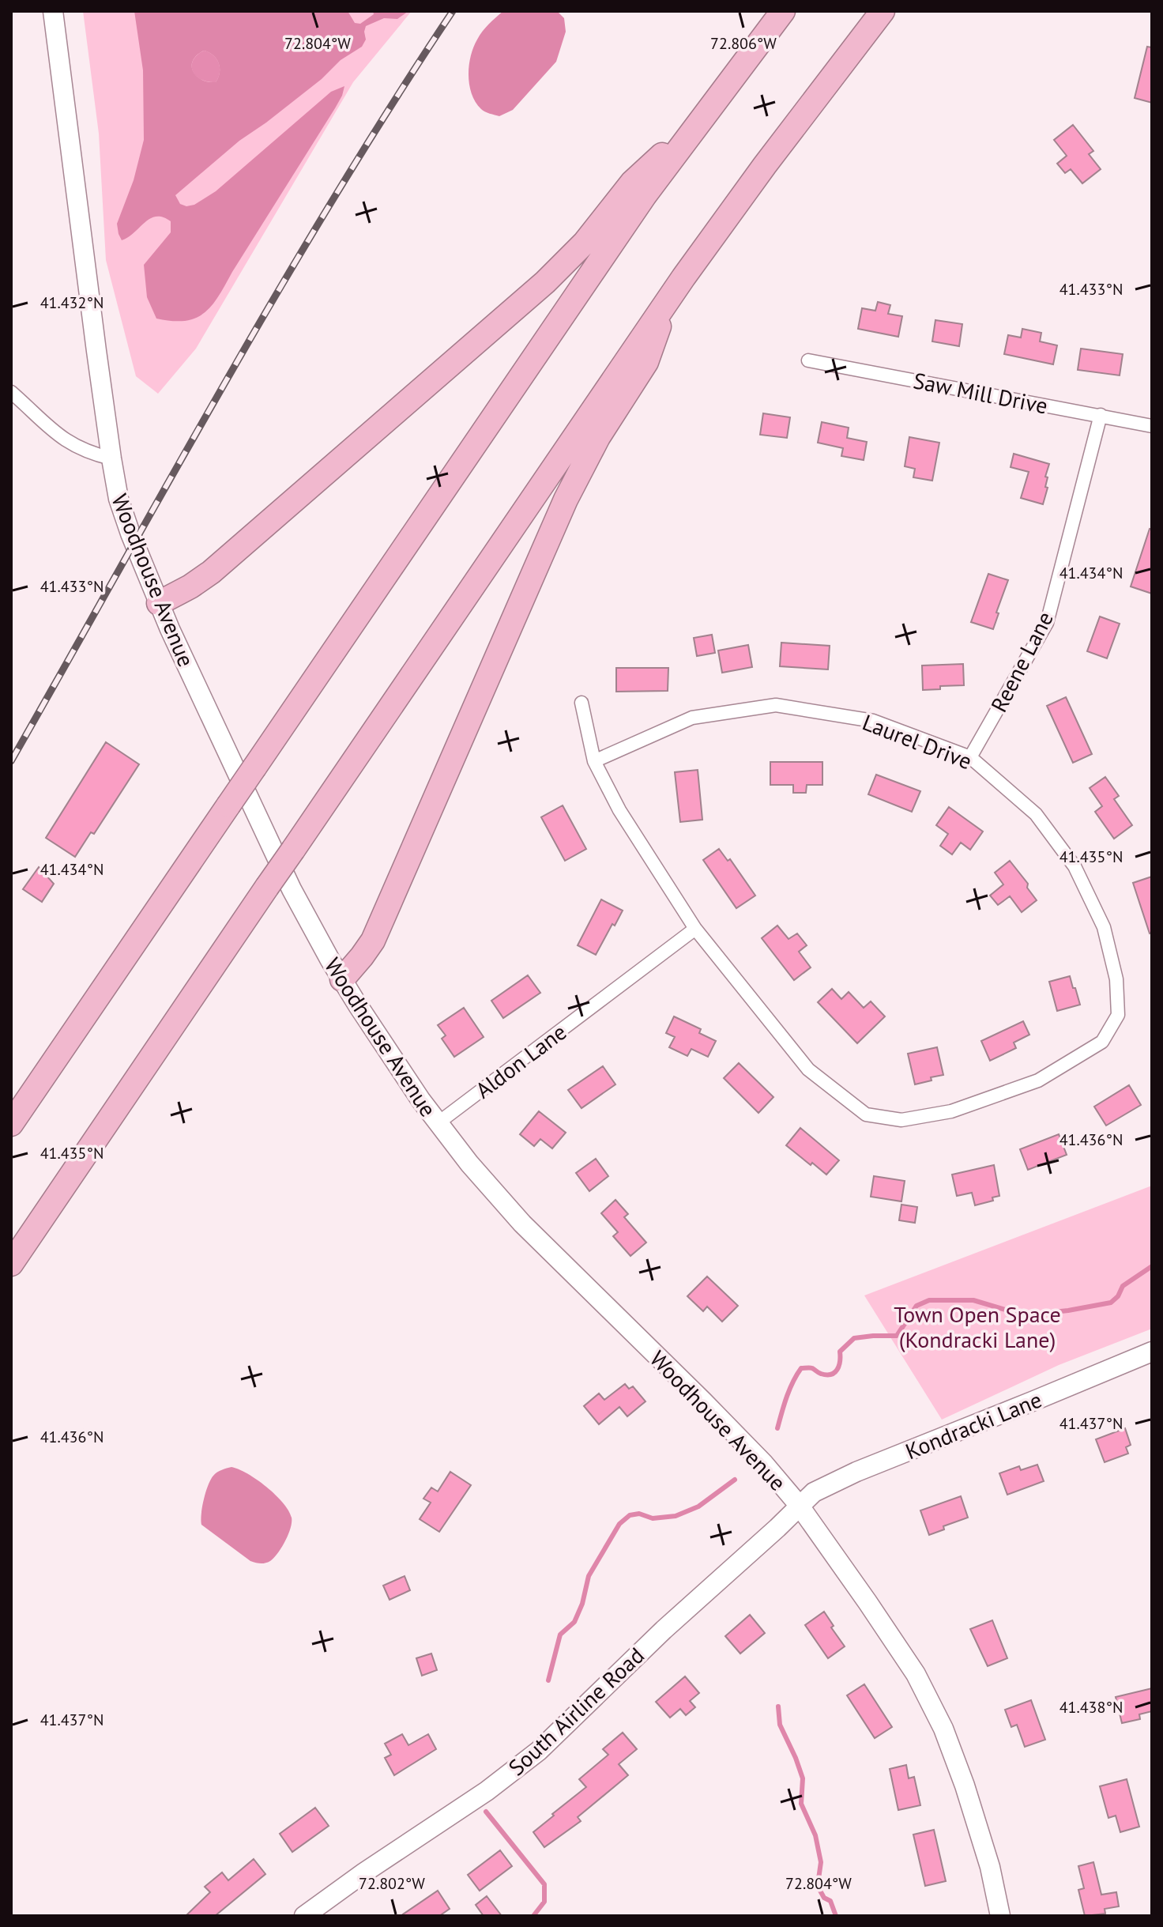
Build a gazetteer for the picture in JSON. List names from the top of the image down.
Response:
{
  "streets": {
    "main road": ["Woodhouse Avenue", "Kondracki Lane", "South Airline Road"],
    "street": [
      "Saw Mill Drive",
      "Reene Lane",
      "Laurel Drive",
      "Aldon Lane"
    ]
  },
  "crossings": [
    ["Saw Mill Drive", "Reene Lane"],
    ["Woodhouse Avenue", "Aldon Lane"],
    ["Woodhouse Avenue", "Kondracki Lane"],
    ["Woodhouse Avenue", "South Airline Road"],
    ["Reene Lane", "Laurel Drive"],
    ["Laurel Drive", "Aldon Lane"],
    ["Kondracki Lane", "South Airline Road"]
  ],
  "parks": ["Town Open Space (Kondracki Lane)"],
  "coordinates": [
    "72.804°W",
    "72.806°W",
    "41.433°N",
    "41.432°N",
    "41.434°N",
    "41.435°N",
    "41.436°N",
    "41.437°N",
    "41.438°N",
    "72.802°W"
  ]
}
